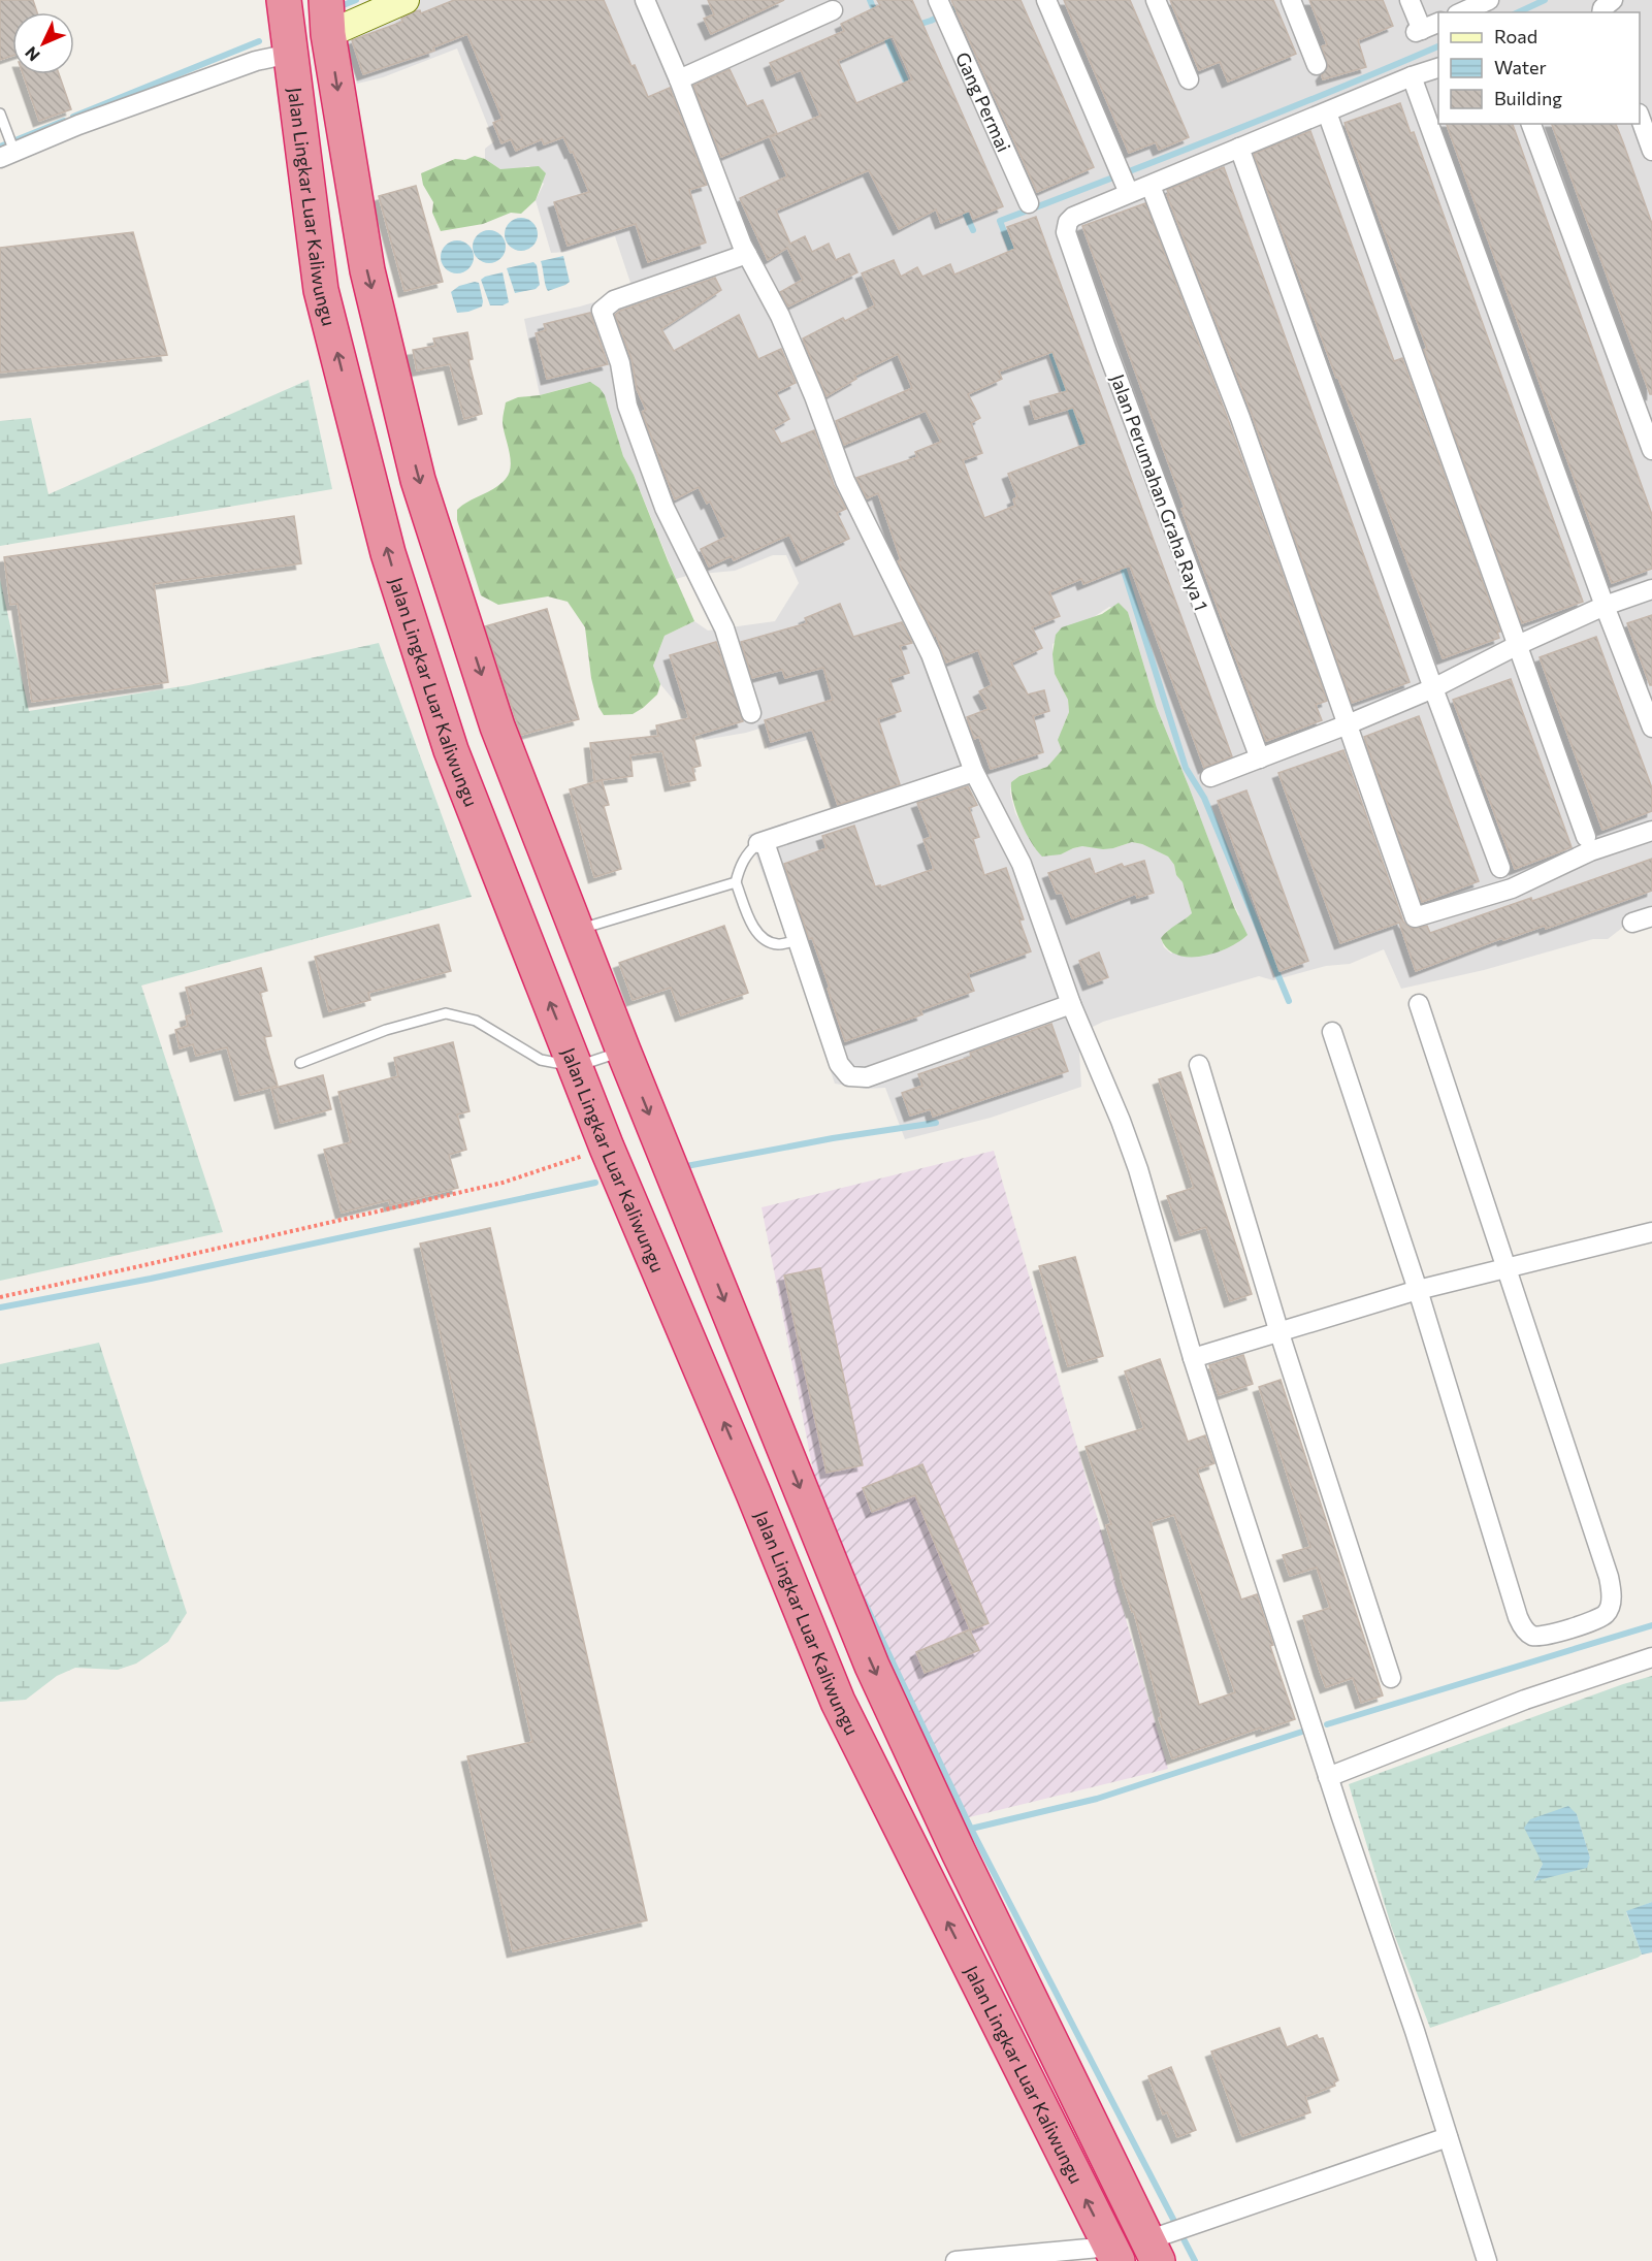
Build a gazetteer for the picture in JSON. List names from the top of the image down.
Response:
{
  "streets": {
    "highway": ["Jalan Lingkar Luar Kaliwungu"],
    "street": ["Gang Permai", "Jalan Perumahan Graha Raya 1"]
  },
  "legend": ["Road", "Water", "Building"],
  "north": "bottom left"
}
